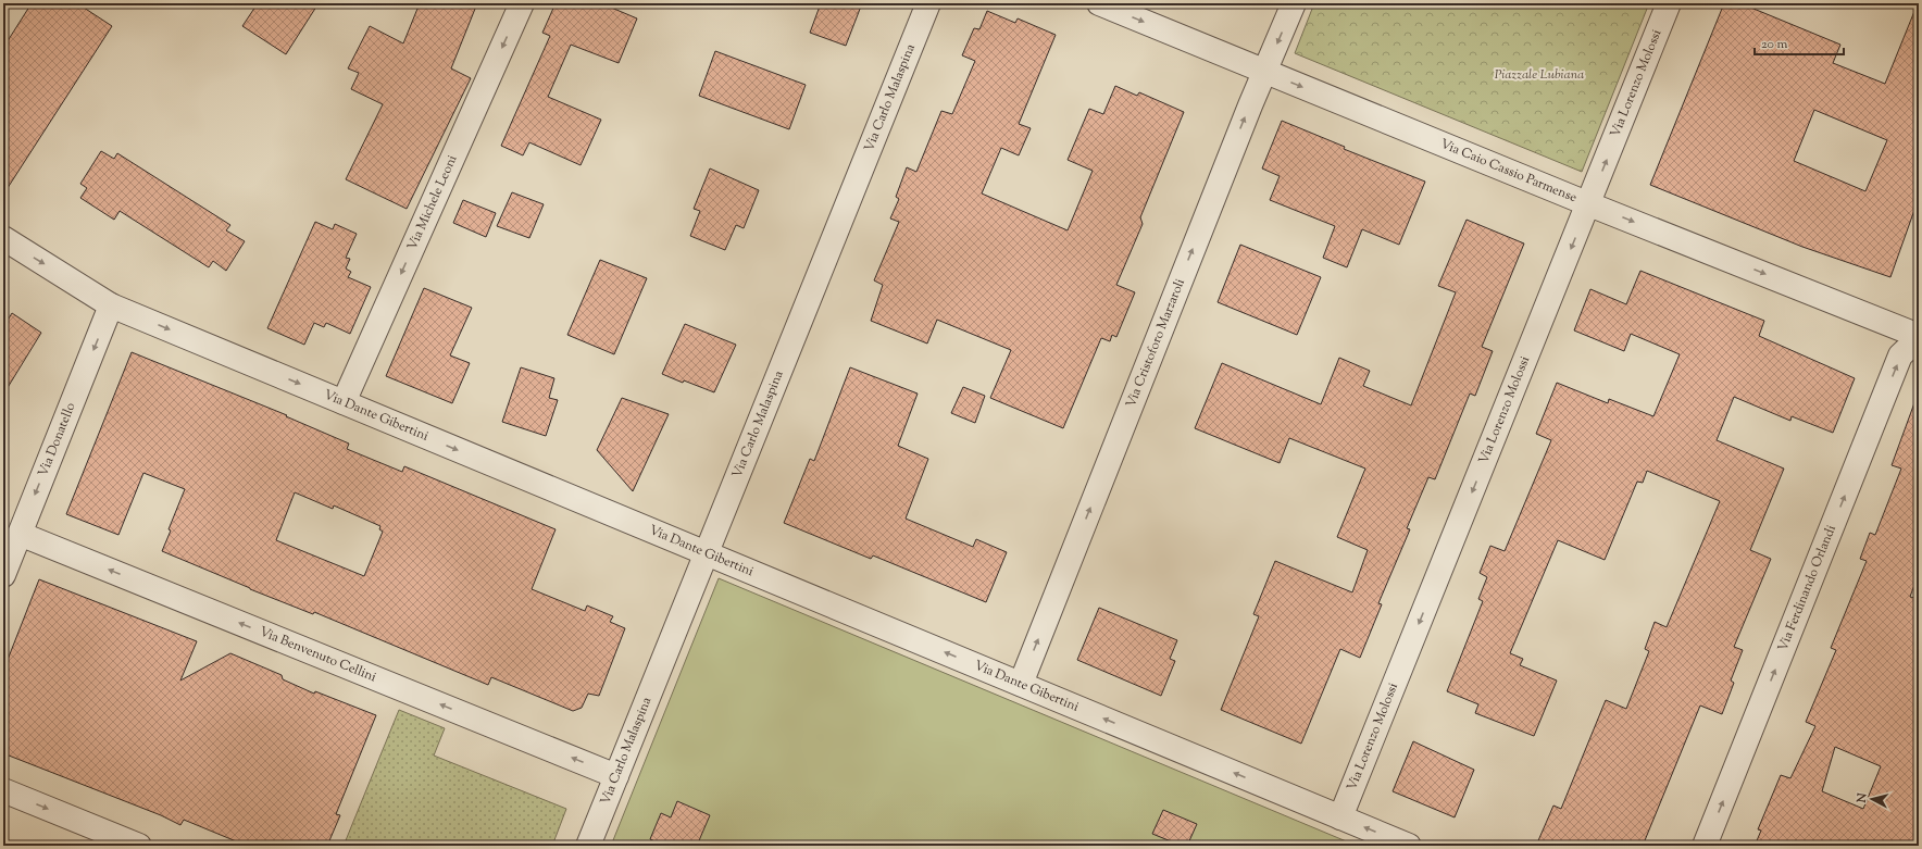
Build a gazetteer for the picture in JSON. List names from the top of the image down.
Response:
{
  "streets": {
    "street": [
      "Via Lorenzo Molossi",
      "Via Carlo Malaspina",
      "Via Caio Cassio Parmense",
      "Via Michele Leoni",
      "Via Cristoforo Marzaroli",
      "Via Dante Gibertini",
      "Via Donatello",
      "Via Ferdinando Orlandi",
      "Via Benvenuto Cellini"
    ]
  },
  "crossings": [
    ["Via Lorenzo Molossi", "Via Caio Cassio Parmense"],
    ["Via Lorenzo Molossi", "Via Dante Gibertini"],
    ["Via Carlo Malaspina", "Via Dante Gibertini"],
    ["Via Carlo Malaspina", "Via Benvenuto Cellini"],
    ["Via Caio Cassio Parmense", "Via Cristoforo Marzaroli"],
    ["Via Caio Cassio Parmense", "Via Ferdinando Orlandi"],
    ["Via Michele Leoni", "Via Dante Gibertini"],
    ["Via Cristoforo Marzaroli", "Via Dante Gibertini"],
    ["Via Dante Gibertini", "Via Donatello"],
    ["Via Donatello", "Via Benvenuto Cellini"]
  ],
  "one_way": [
    "Via Caio Cassio Parmense",
    "Via Michele Leoni",
    "Via Donatello",
    "Via Ferdinando Orlandi",
    "Via Benvenuto Cellini"
  ],
  "parks": ["Piazzale Lubiana"],
  "scale_bar": "20 m",
  "north": "left"
}
